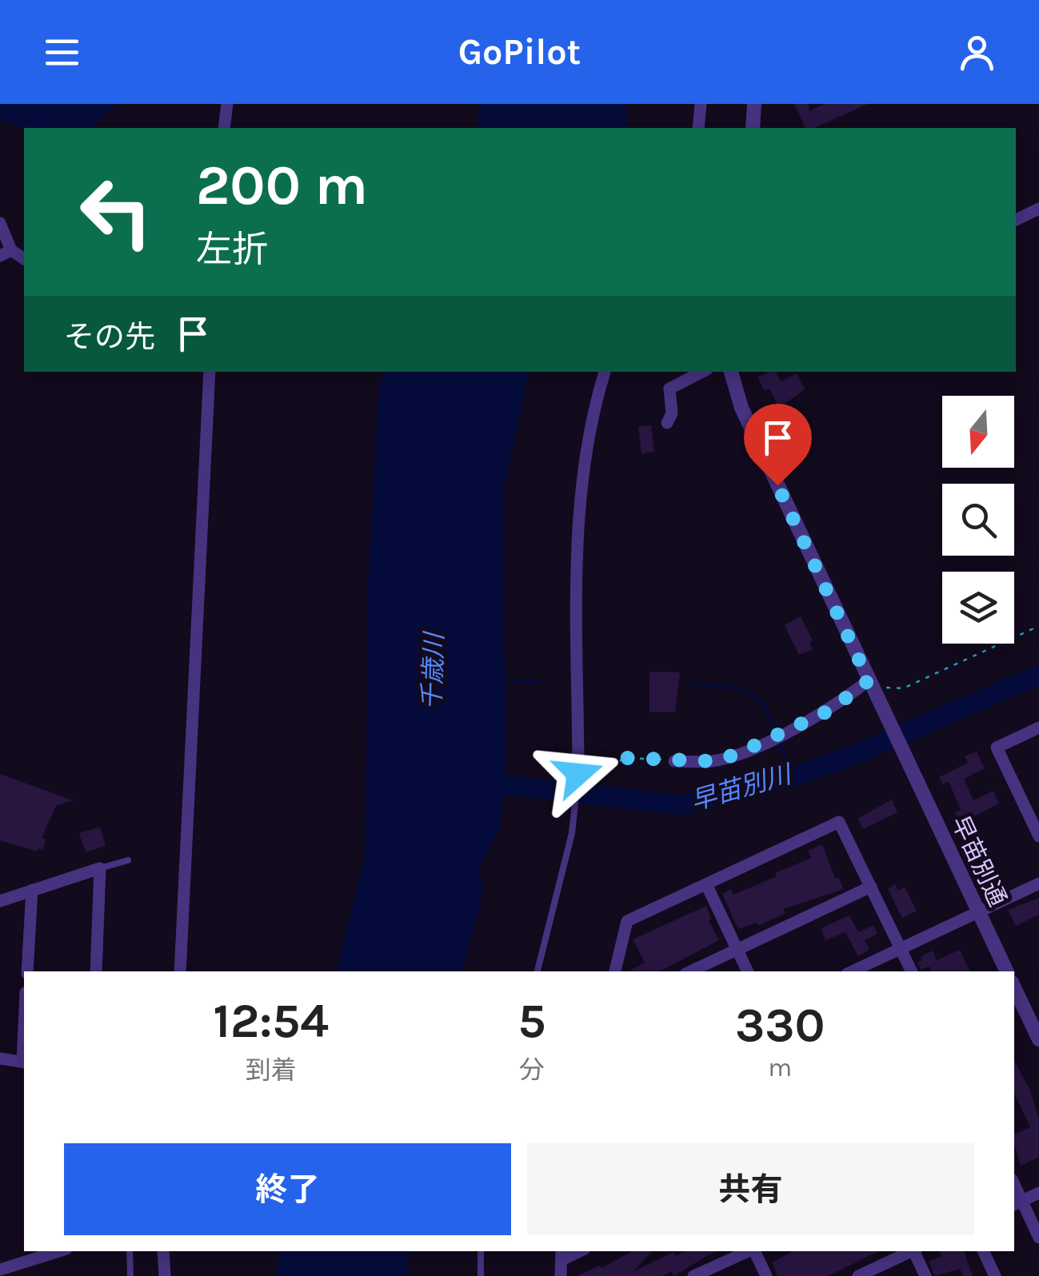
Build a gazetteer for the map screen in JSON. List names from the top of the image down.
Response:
{
  "streets": {
    "street": ["早苗別通"]
  },
  "water": ["千歳川", "早苗別川"],
  "north": "bottom",
  "page": {
    "header": "GoPilot",
    "turn": ["200 m", "左折"],
    "then": "その先",
    "eta": [
      "12:54",
      "到着",
      "5",
      "分",
      "330",
      "m"
    ],
    "buttons": ["終了", "共有"]
  }
}
